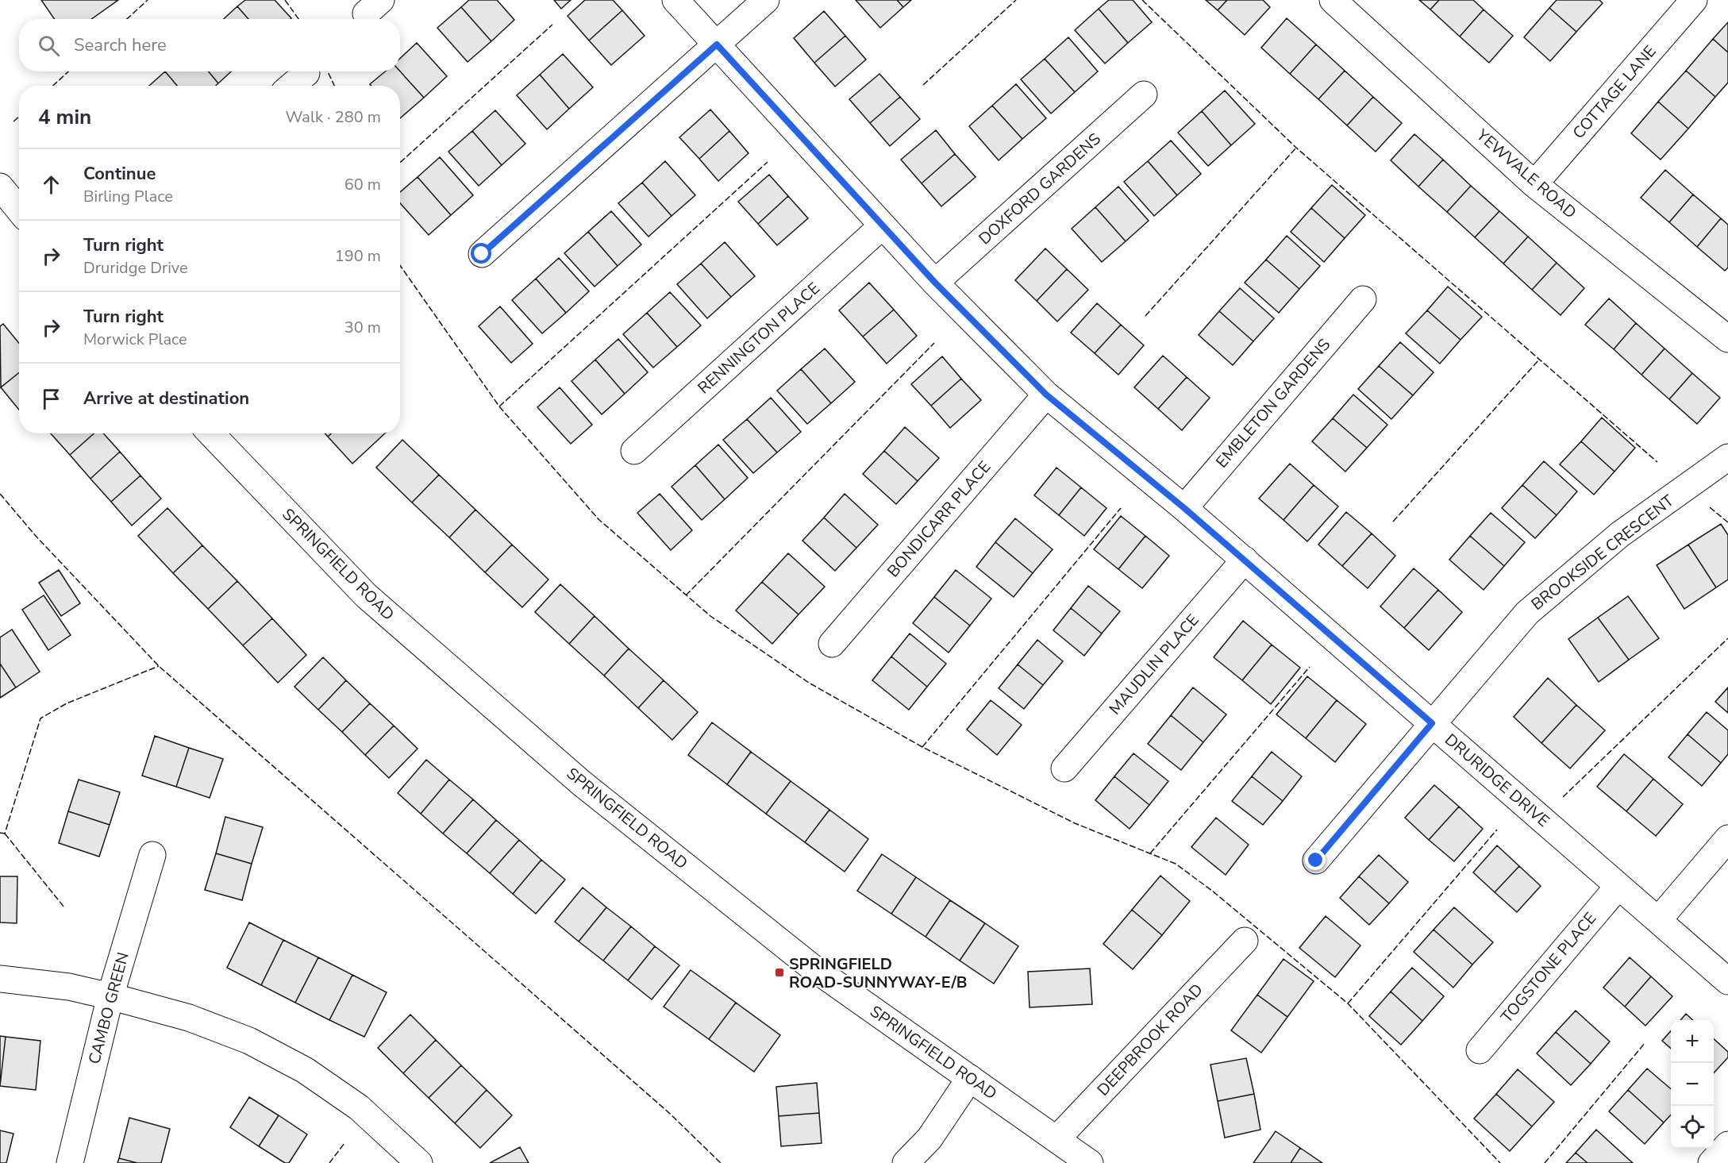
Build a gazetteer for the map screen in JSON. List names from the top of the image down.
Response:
{
  "streets": {
    "street": [
      "COTTAGE LANE",
      "YEWVALE ROAD",
      "DOXFORD GARDENS",
      "RENNINGTON PLACE",
      "EMBLETON GARDENS",
      "BONDICARR PLACE",
      "BROOKSIDE CRESCENT",
      "SPRINGFIELD ROAD",
      "MAUDLIN PLACE",
      "DRURIDGE DRIVE",
      "TOGSTONE PLACE",
      "CAMBO GREEN",
      "DEEPBROOK ROAD"
    ]
  },
  "crossings": [
    ["COTTAGE LANE", "YEWVALE ROAD"],
    ["DOXFORD GARDENS", "DRURIDGE DRIVE"],
    ["RENNINGTON PLACE", "DRURIDGE DRIVE"],
    ["EMBLETON GARDENS", "DRURIDGE DRIVE"],
    ["BONDICARR PLACE", "DRURIDGE DRIVE"],
    ["BROOKSIDE CRESCENT", "DRURIDGE DRIVE"],
    ["SPRINGFIELD ROAD", "DEEPBROOK ROAD"],
    ["MAUDLIN PLACE", "DRURIDGE DRIVE"],
    ["DRURIDGE DRIVE", "TOGSTONE PLACE"]
  ],
  "places": {
    "transit": ["SPRINGFIELD ROAD-SUNNYWAY-E/B"]
  },
  "page": {
    "search": "Search here",
    "heading": ["4 min", "Walk · 280 m"],
    "list": [
      ["Continue", "Birling Place", "60 m"],
      ["Turn right", "Druridge Drive", "190 m"],
      ["Turn right", "Morwick Place", "30 m"],
      "Arrive at destination"
    ],
    "map_buttons": ["+", "−"]
  }
}
